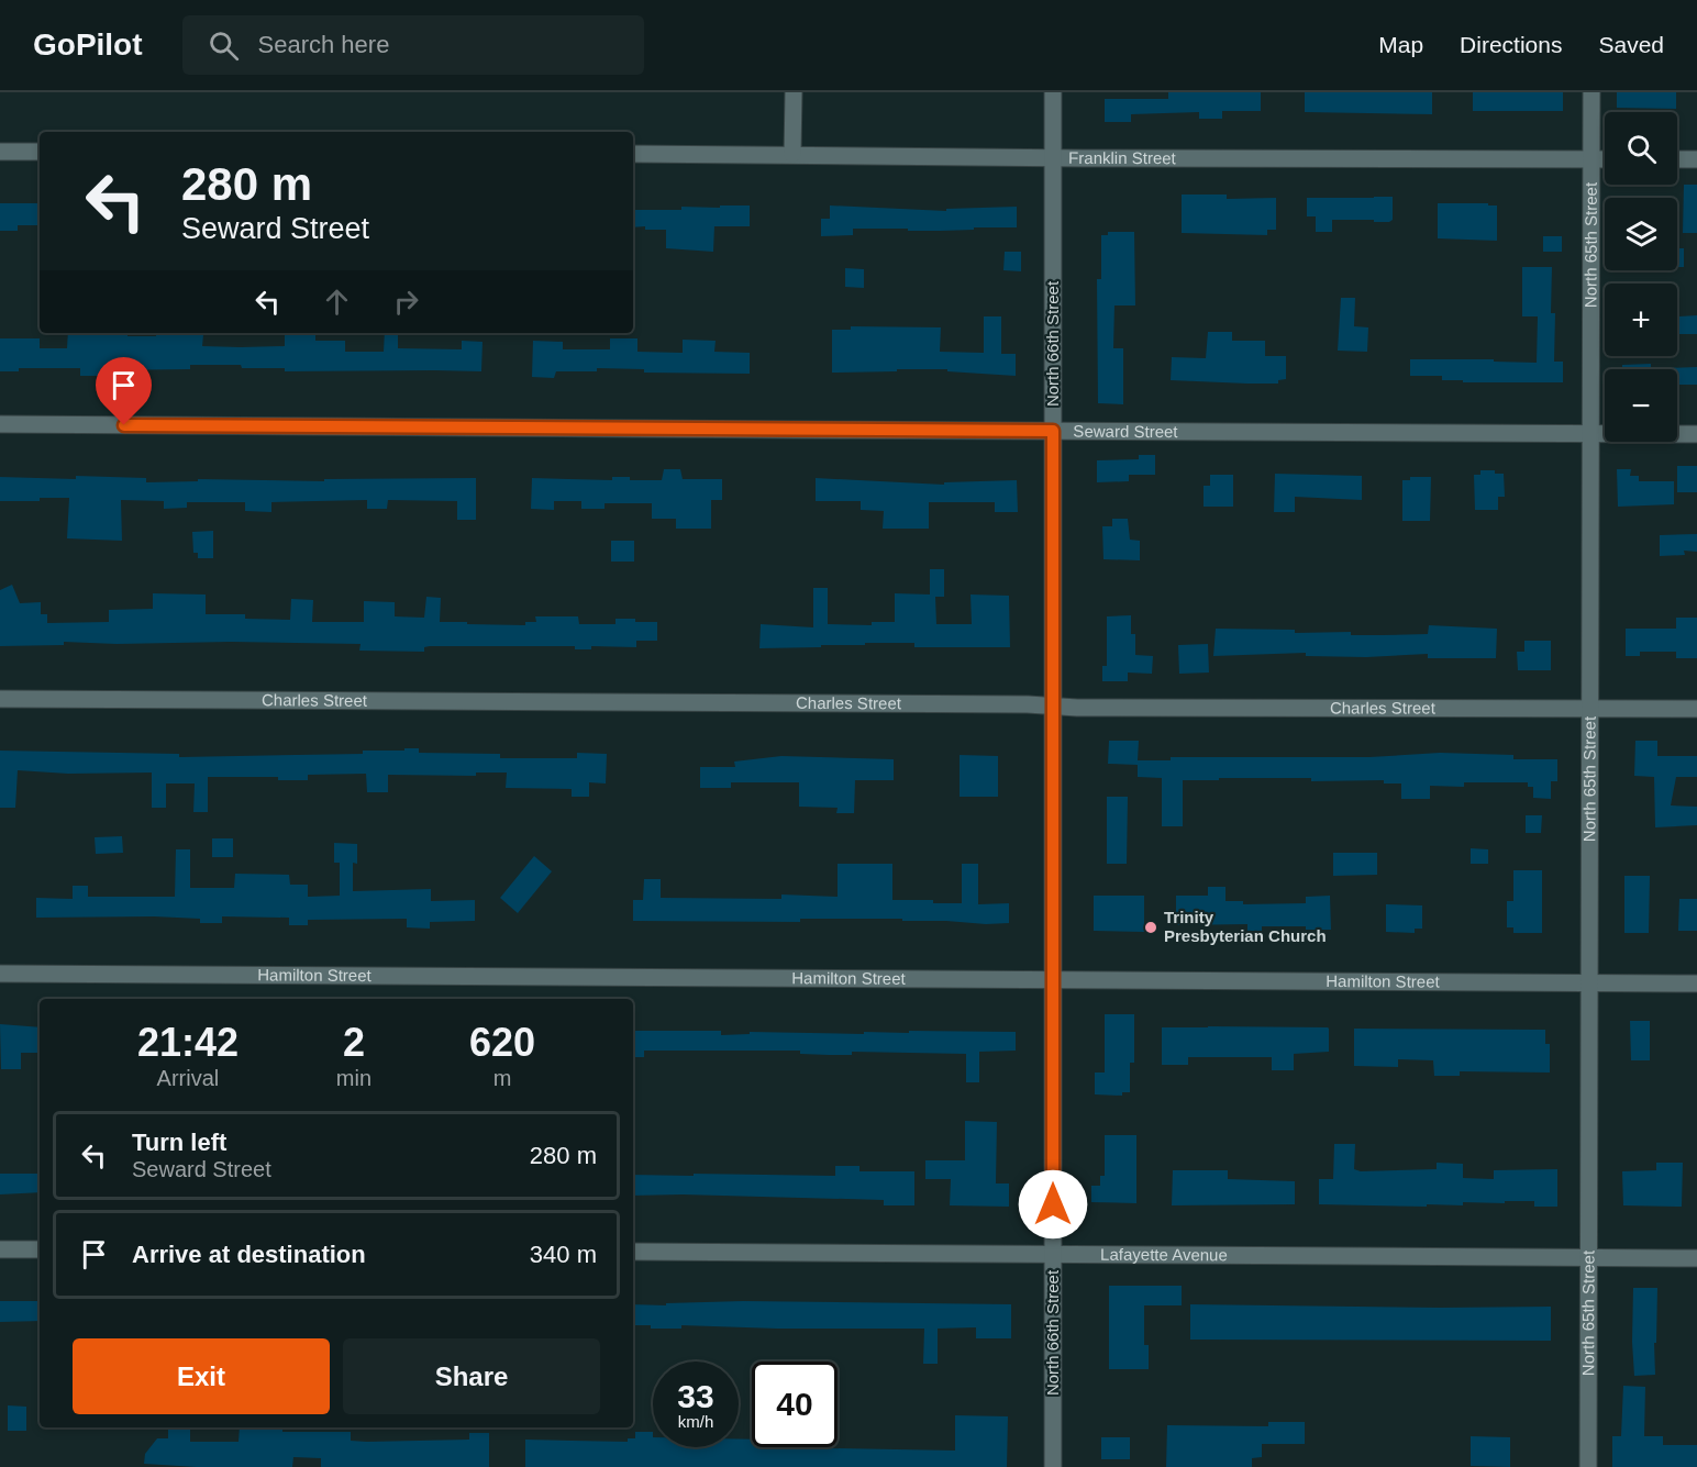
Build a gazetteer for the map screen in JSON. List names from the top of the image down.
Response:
{
  "streets": {
    "street": [
      "Franklin Street",
      "North 65th Street",
      "North 66th Street",
      "Seward Street",
      "Charles Street",
      "Hamilton Street",
      "Lafayette Avenue"
    ]
  },
  "crossings": [
    ["Franklin Street", "North 65th Street"],
    ["Franklin Street", "North 66th Street"],
    ["North 65th Street", "Seward Street"],
    ["North 65th Street", "Charles Street"],
    ["North 65th Street", "Hamilton Street"],
    ["North 65th Street", "Lafayette Avenue"],
    ["North 66th Street", "Seward Street"],
    ["North 66th Street", "Charles Street"],
    ["North 66th Street", "Hamilton Street"],
    ["North 66th Street", "Lafayette Avenue"]
  ],
  "places": ["Trinity Presbyterian Church"],
  "page": {
    "header": "GoPilot",
    "search": "Search here",
    "nav": ["Map", "Directions", "Saved"],
    "map_buttons": ["+", "−"],
    "turn": ["280 m", "Seward Street"],
    "eta": [
      "21:42",
      "Arrival",
      "2",
      "min",
      "620",
      "m"
    ],
    "list": [
      {
        "name": "Turn left",
        "note": "Seward Street",
        "value": "280 m"
      },
      {
        "name": "Arrive at destination",
        "value": "340 m"
      }
    ],
    "buttons": ["Exit", "Share"],
    "speed": "33 km/h",
    "limit": "40"
  }
}
